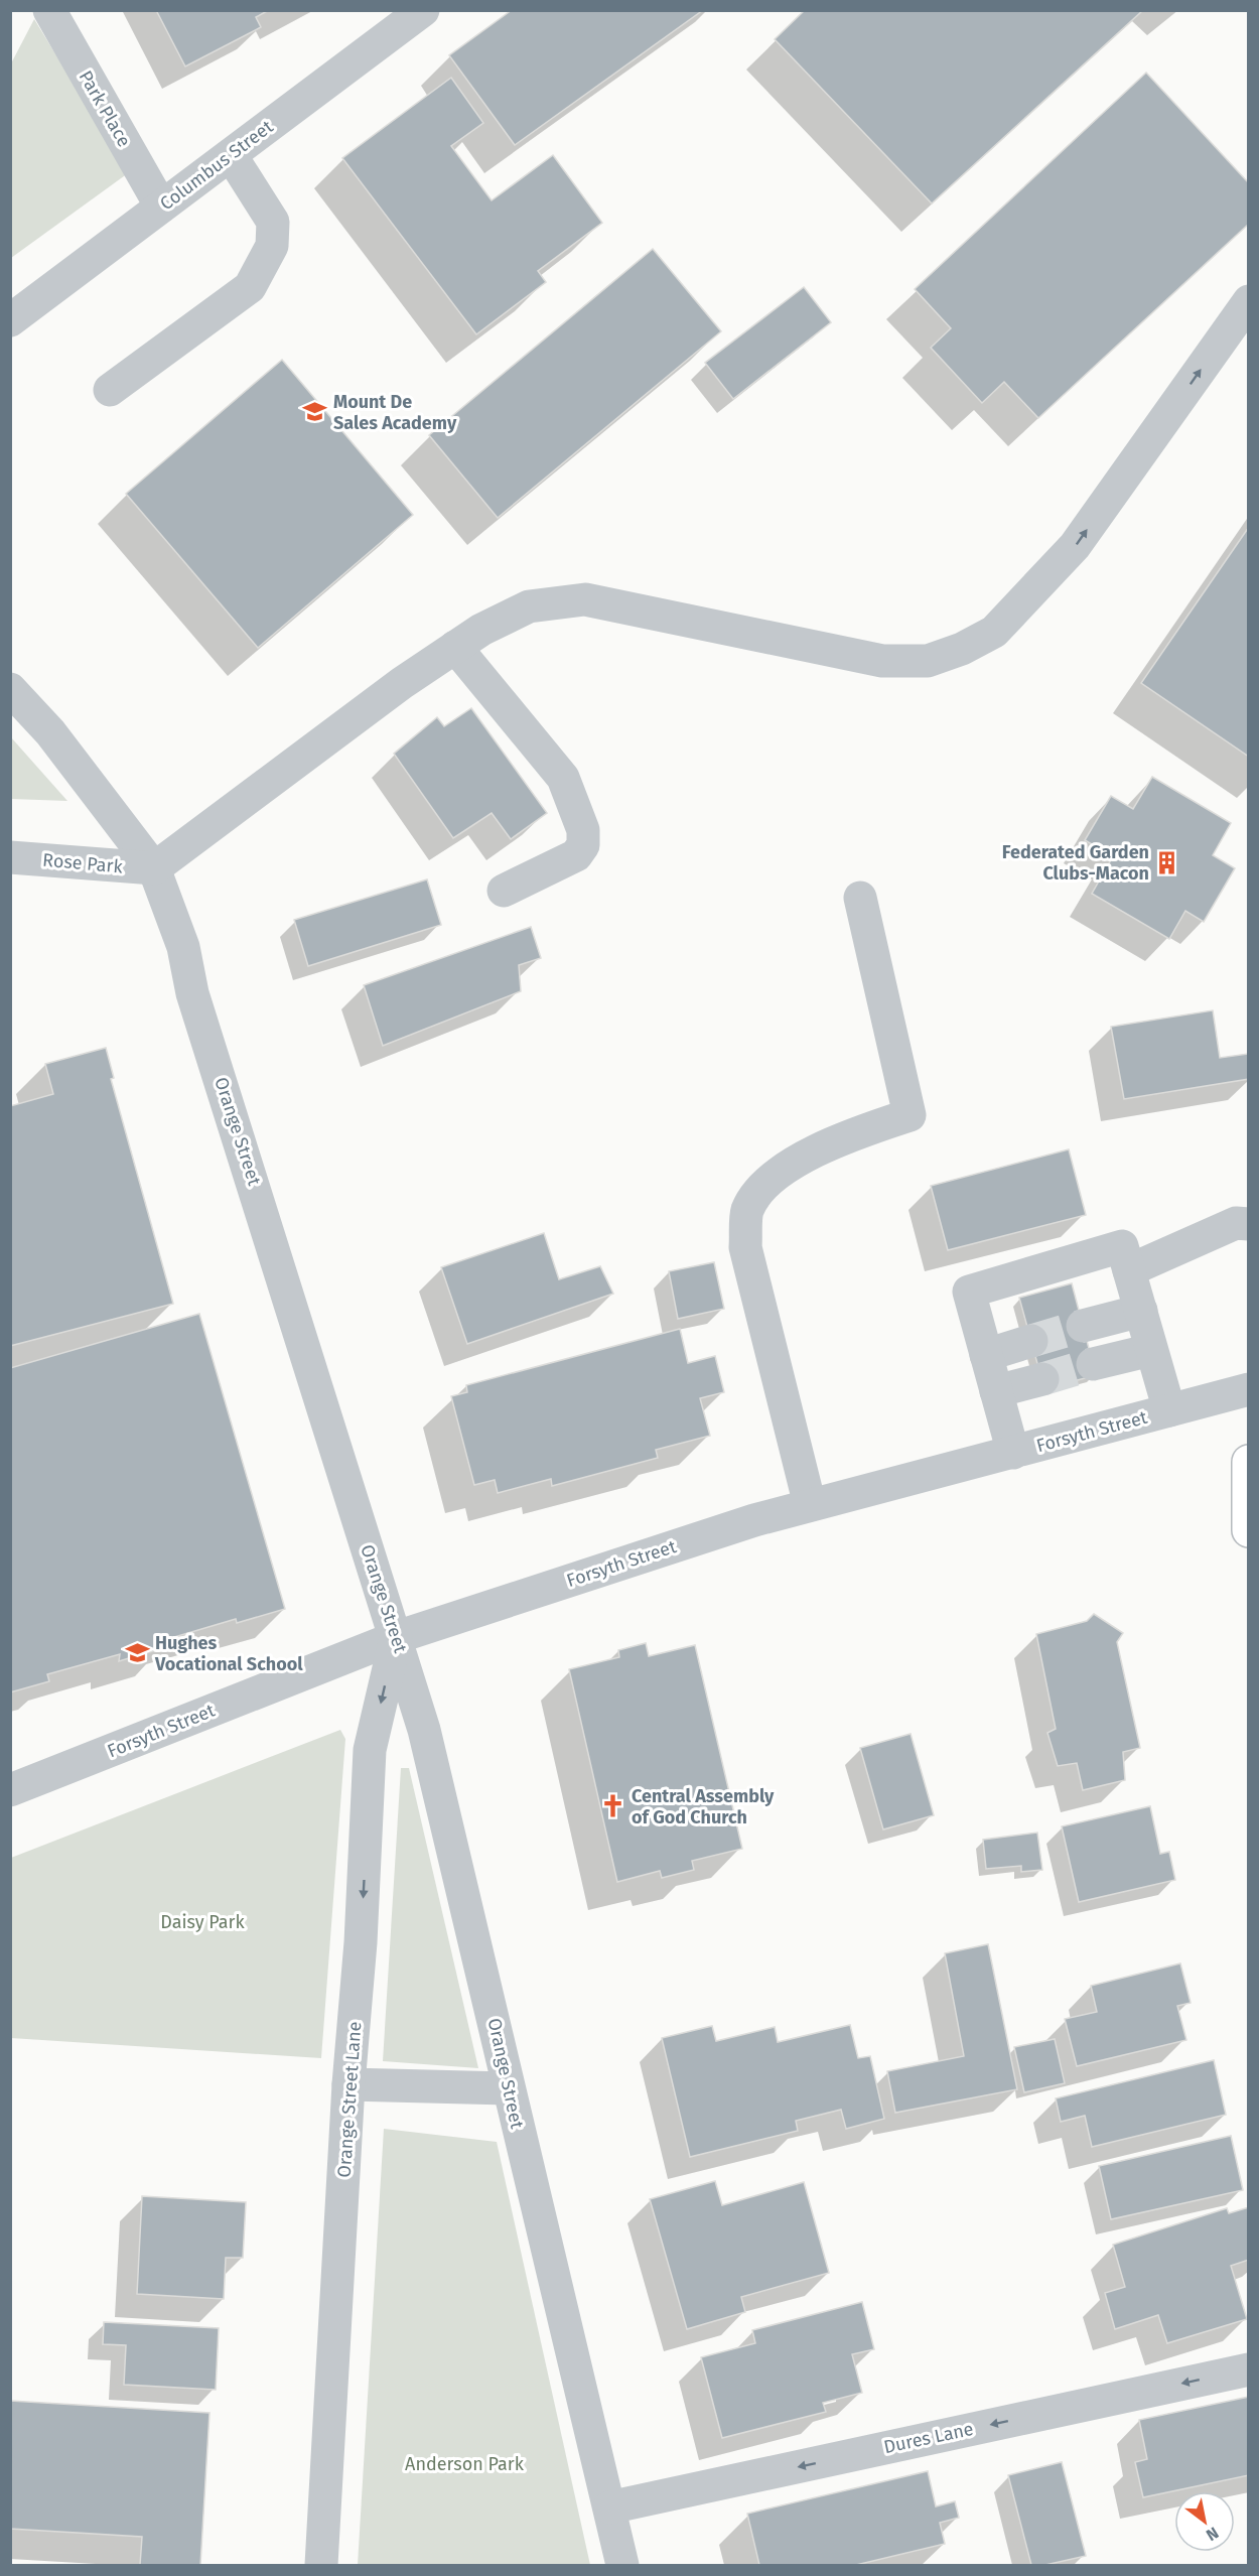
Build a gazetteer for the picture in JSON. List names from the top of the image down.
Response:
{
  "streets": {
    "street": [
      "Park Place",
      "Columbus Street",
      "Rose Park",
      "Orange Street",
      "Forsyth Street",
      "Orange Street Lane",
      "Dures Lane"
    ]
  },
  "crossings": [
    ["Park Place", "Columbus Street"],
    ["Rose Park", "Orange Street"],
    ["Orange Street", "Forsyth Street"],
    ["Orange Street", "Orange Street Lane"],
    ["Orange Street", "Dures Lane"],
    ["Forsyth Street", "Orange Street Lane"]
  ],
  "one_way": ["Orange Street Lane", "Dures Lane"],
  "parks": ["Daisy Park", "Anderson Park"],
  "places": {
    "school or university": ["Mount De Sales Academy", "Hughes Vocational School"],
    "building": ["Federated Garden Clubs-Macon"],
    "church": ["Central Assembly of God Church"]
  },
  "north": "bottom right"
}
